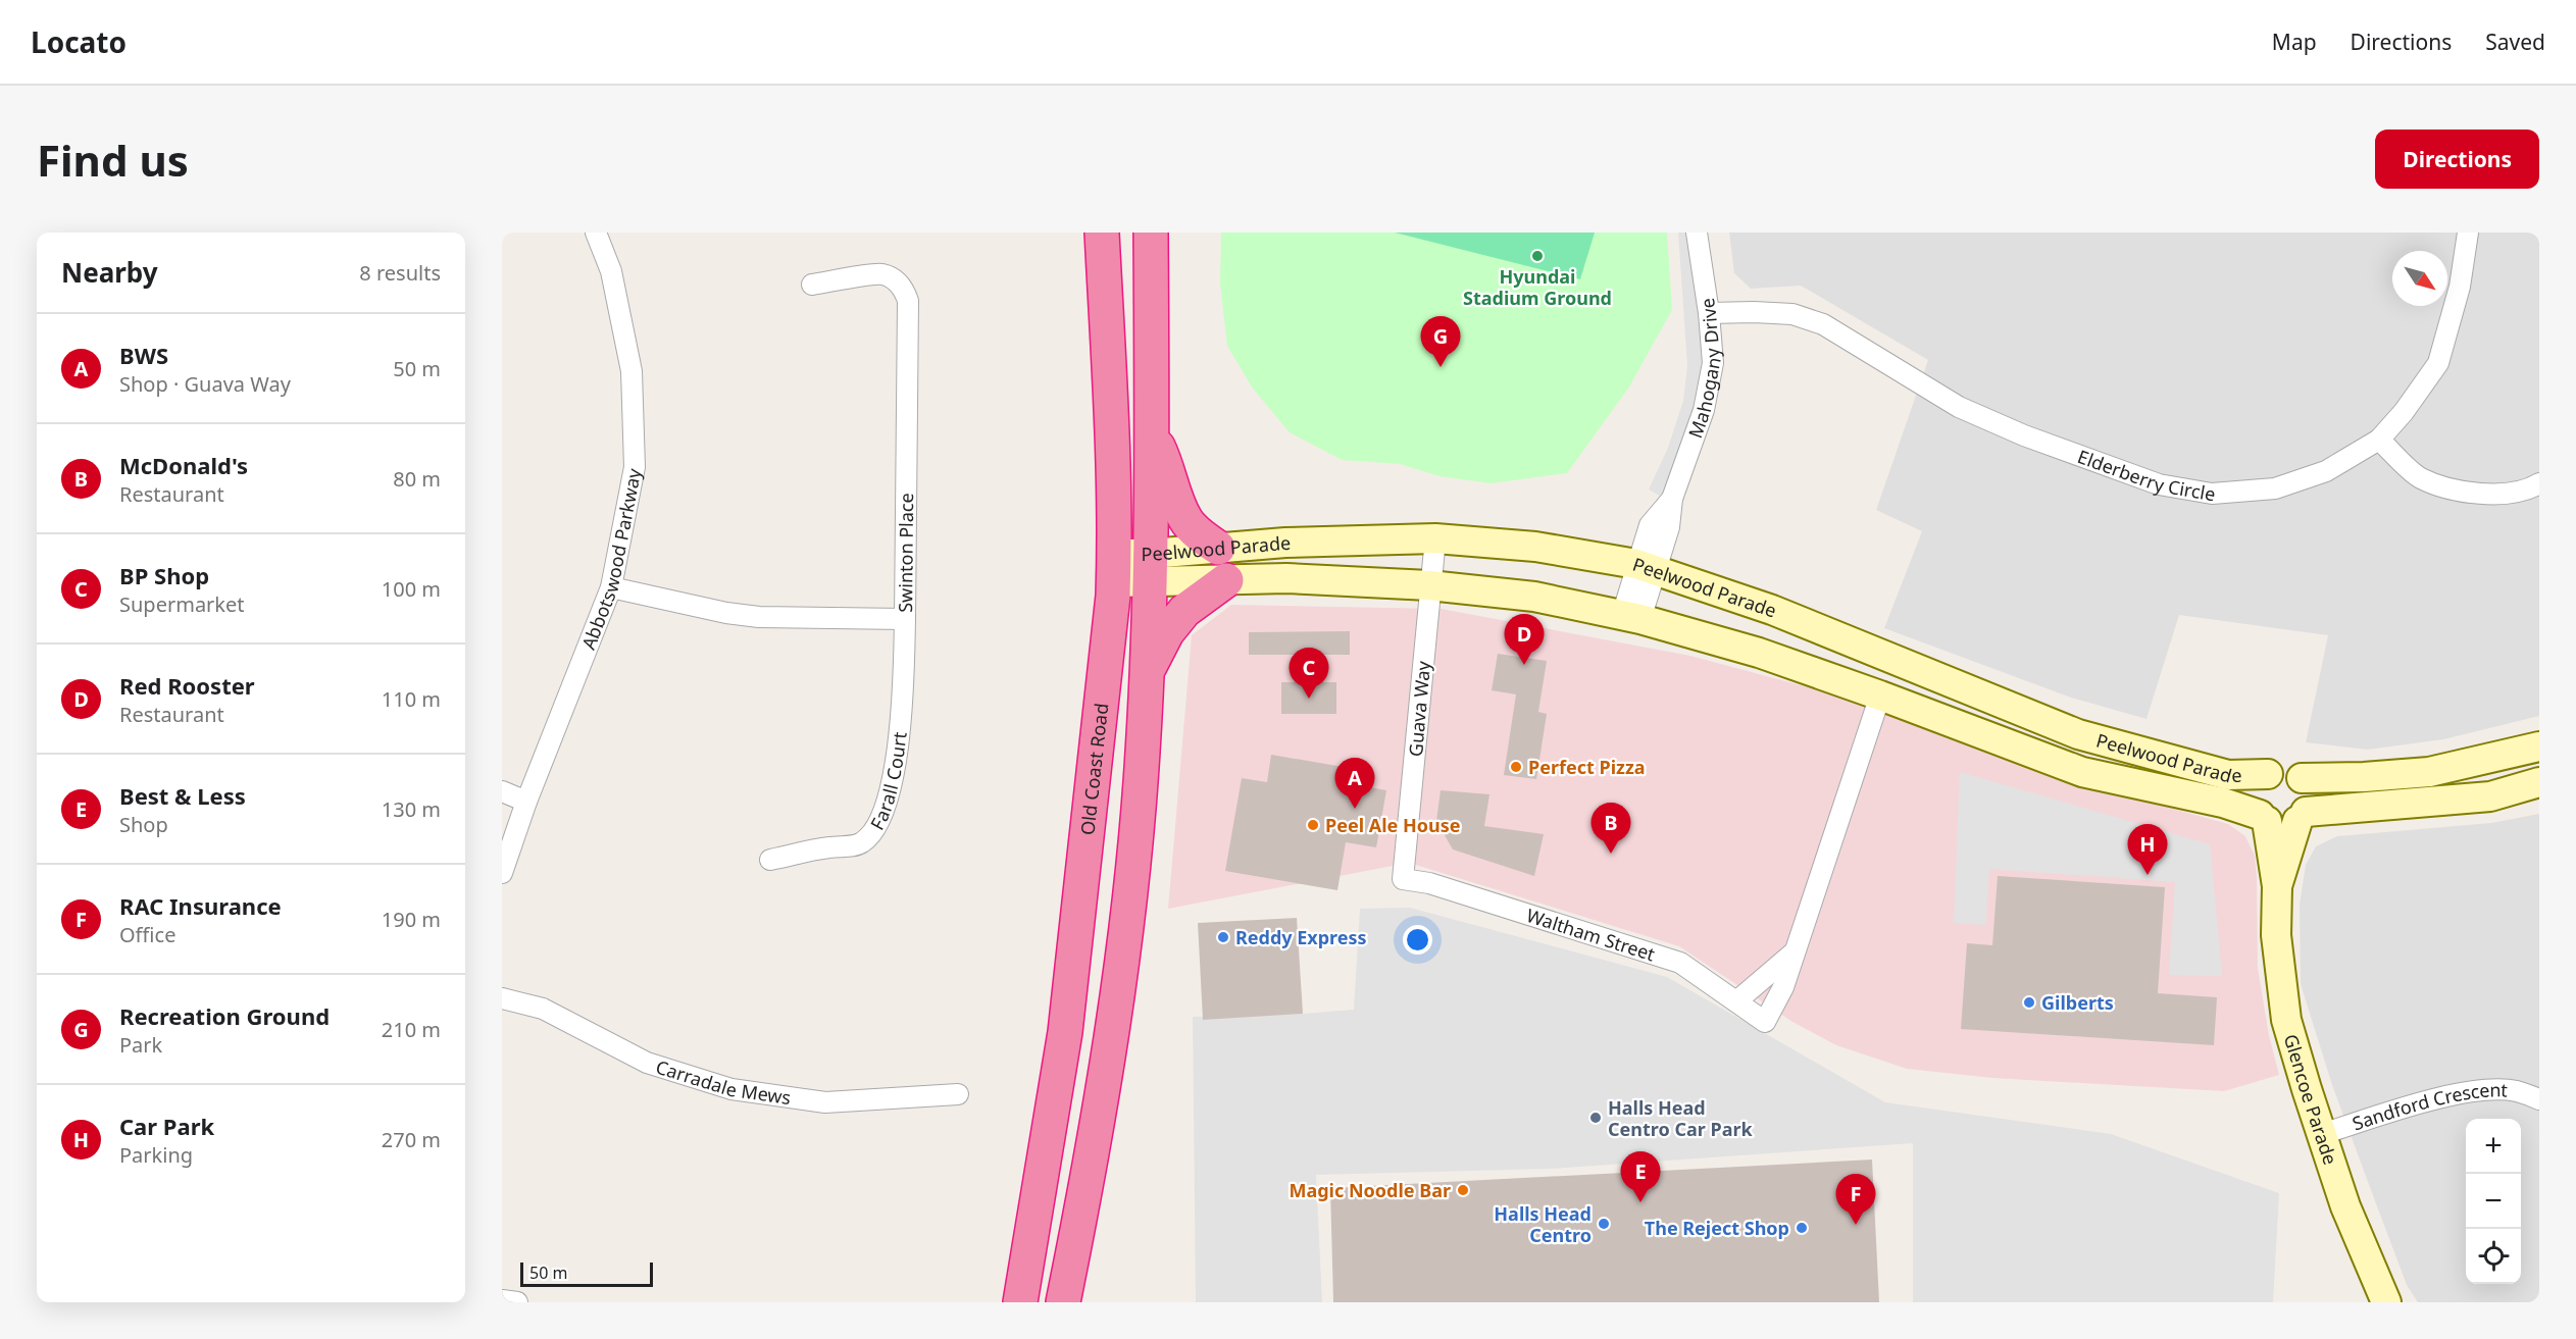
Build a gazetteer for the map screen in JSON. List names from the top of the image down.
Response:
{
  "streets": {
    "highway": ["Old Coast Road"],
    "street": [
      "Mahogany Drive",
      "Elderberry Circle",
      "Peelwood Parade",
      "Swinton Place",
      "Abbotswood Parkway",
      "Guava Way",
      "Farall Court",
      "Waltham Street",
      "Carradale Mews",
      "Glencoe Parade",
      "Sandford Crescent"
    ]
  },
  "crossings": [
    ["Mahogany Drive", "Elderberry Circle"],
    ["Mahogany Drive", "Peelwood Parade"],
    ["Peelwood Parade", "Guava Way"],
    ["Peelwood Parade", "Old Coast Road"],
    ["Peelwood Parade", "Glencoe Parade"],
    ["Swinton Place", "Abbotswood Parkway"],
    ["Swinton Place", "Farall Court"],
    ["Guava Way", "Waltham Street"],
    ["Glencoe Parade", "Sandford Crescent"]
  ],
  "places": [
    "Hyundai Stadium Ground",
    "Perfect Pizza",
    "Peel Ale House",
    "Reddy Express",
    "Gilberts",
    "Halls Head Centro Car Park",
    "Magic Noodle Bar",
    "Halls Head Centro",
    "The Reject Shop"
  ],
  "scale_bar": "50 m",
  "north": "bottom right",
  "page": {
    "header": "Locato",
    "nav": ["Map", "Directions", "Saved"],
    "buttons": "Directions",
    "title": "Find us",
    "heading": ["Nearby", "8 results"],
    "list": [
      {
        "mark": "A",
        "name": "BWS",
        "note": "Shop · Guava Way",
        "value": "50 m"
      },
      {
        "mark": "B",
        "name": "McDonald's",
        "note": "Restaurant",
        "value": "80 m"
      },
      {
        "mark": "C",
        "name": "BP Shop",
        "note": "Supermarket",
        "value": "100 m"
      },
      {
        "mark": "D",
        "name": "Red Rooster",
        "note": "Restaurant",
        "value": "110 m"
      },
      {
        "mark": "E",
        "name": "Best & Less",
        "note": "Shop",
        "value": "130 m"
      },
      {
        "mark": "F",
        "name": "RAC Insurance",
        "note": "Office",
        "value": "190 m"
      },
      {
        "mark": "G",
        "name": "Recreation Ground",
        "note": "Park",
        "value": "210 m"
      },
      {
        "mark": "H",
        "name": "Car Park",
        "note": "Parking",
        "value": "270 m"
      }
    ],
    "pins": [
      "G",
      "D",
      "C",
      "A",
      "B",
      "H",
      "E",
      "F"
    ],
    "map_buttons": ["+", "−"],
    "scale": "50 m"
  }
}
